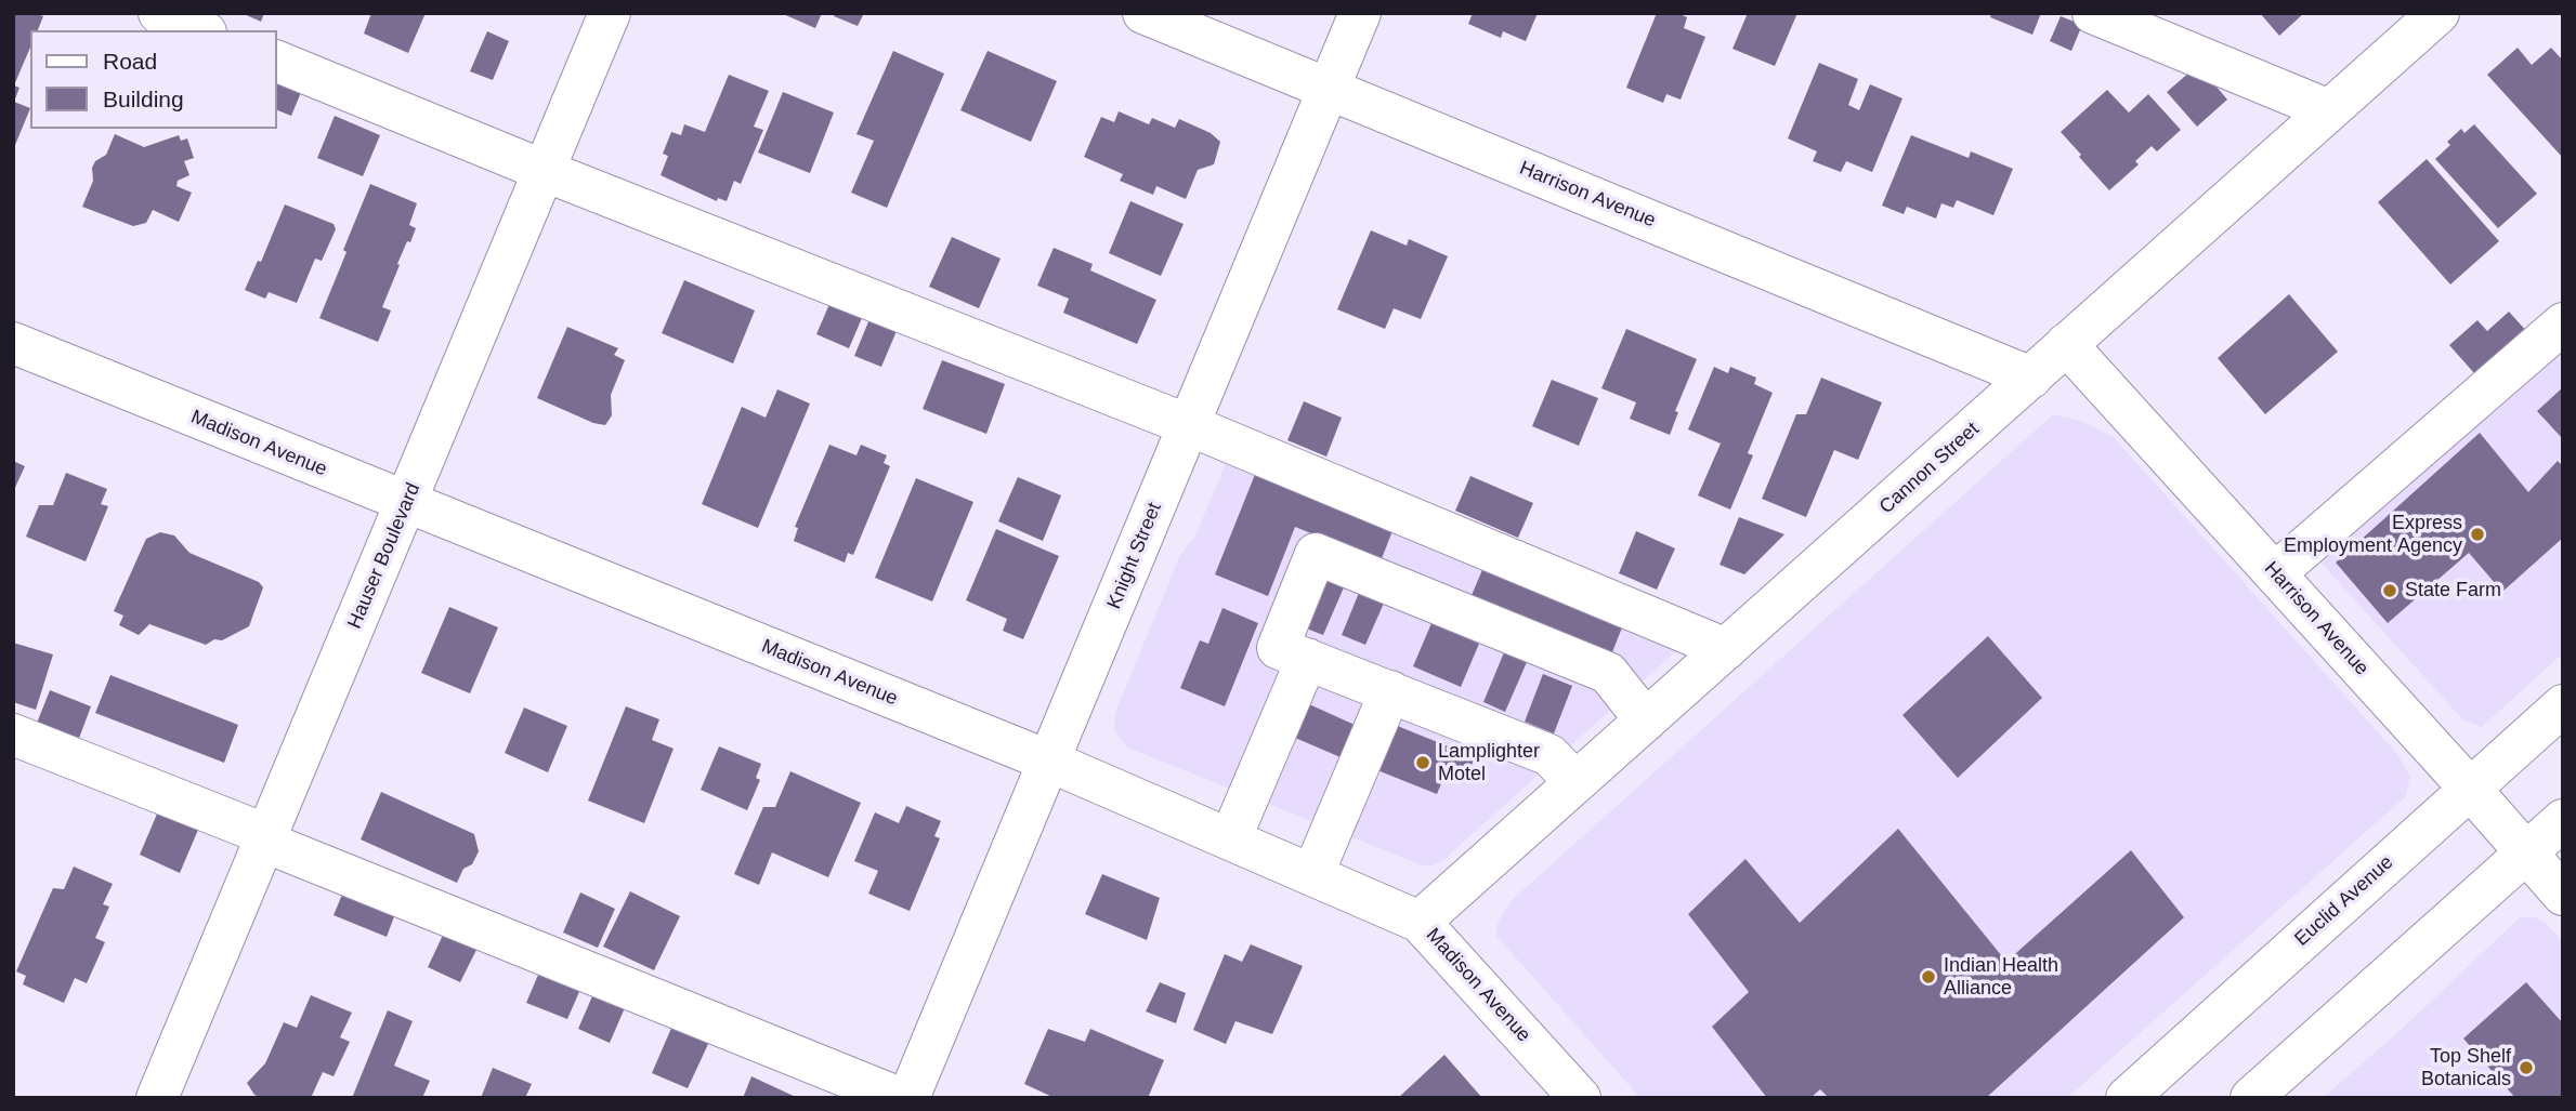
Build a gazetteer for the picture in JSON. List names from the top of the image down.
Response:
{
  "streets": {
    "main road": [
      "Harrison Avenue",
      "Madison Avenue",
      "Cannon Street",
      "Hauser Boulevard",
      "Knight Street",
      "Euclid Avenue"
    ]
  },
  "crossings": [
    ["Harrison Avenue", "Cannon Street"],
    ["Harrison Avenue", "Knight Street"],
    ["Harrison Avenue", "Euclid Avenue"],
    ["Madison Avenue", "Cannon Street"],
    ["Madison Avenue", "Hauser Boulevard"],
    ["Madison Avenue", "Knight Street"]
  ],
  "places": [
    "Express Employment Agency",
    "State Farm",
    "Lamplighter Motel",
    "Indian Health Alliance",
    "Top Shelf Botanicals"
  ],
  "legend": ["Road", "Building"]
}
